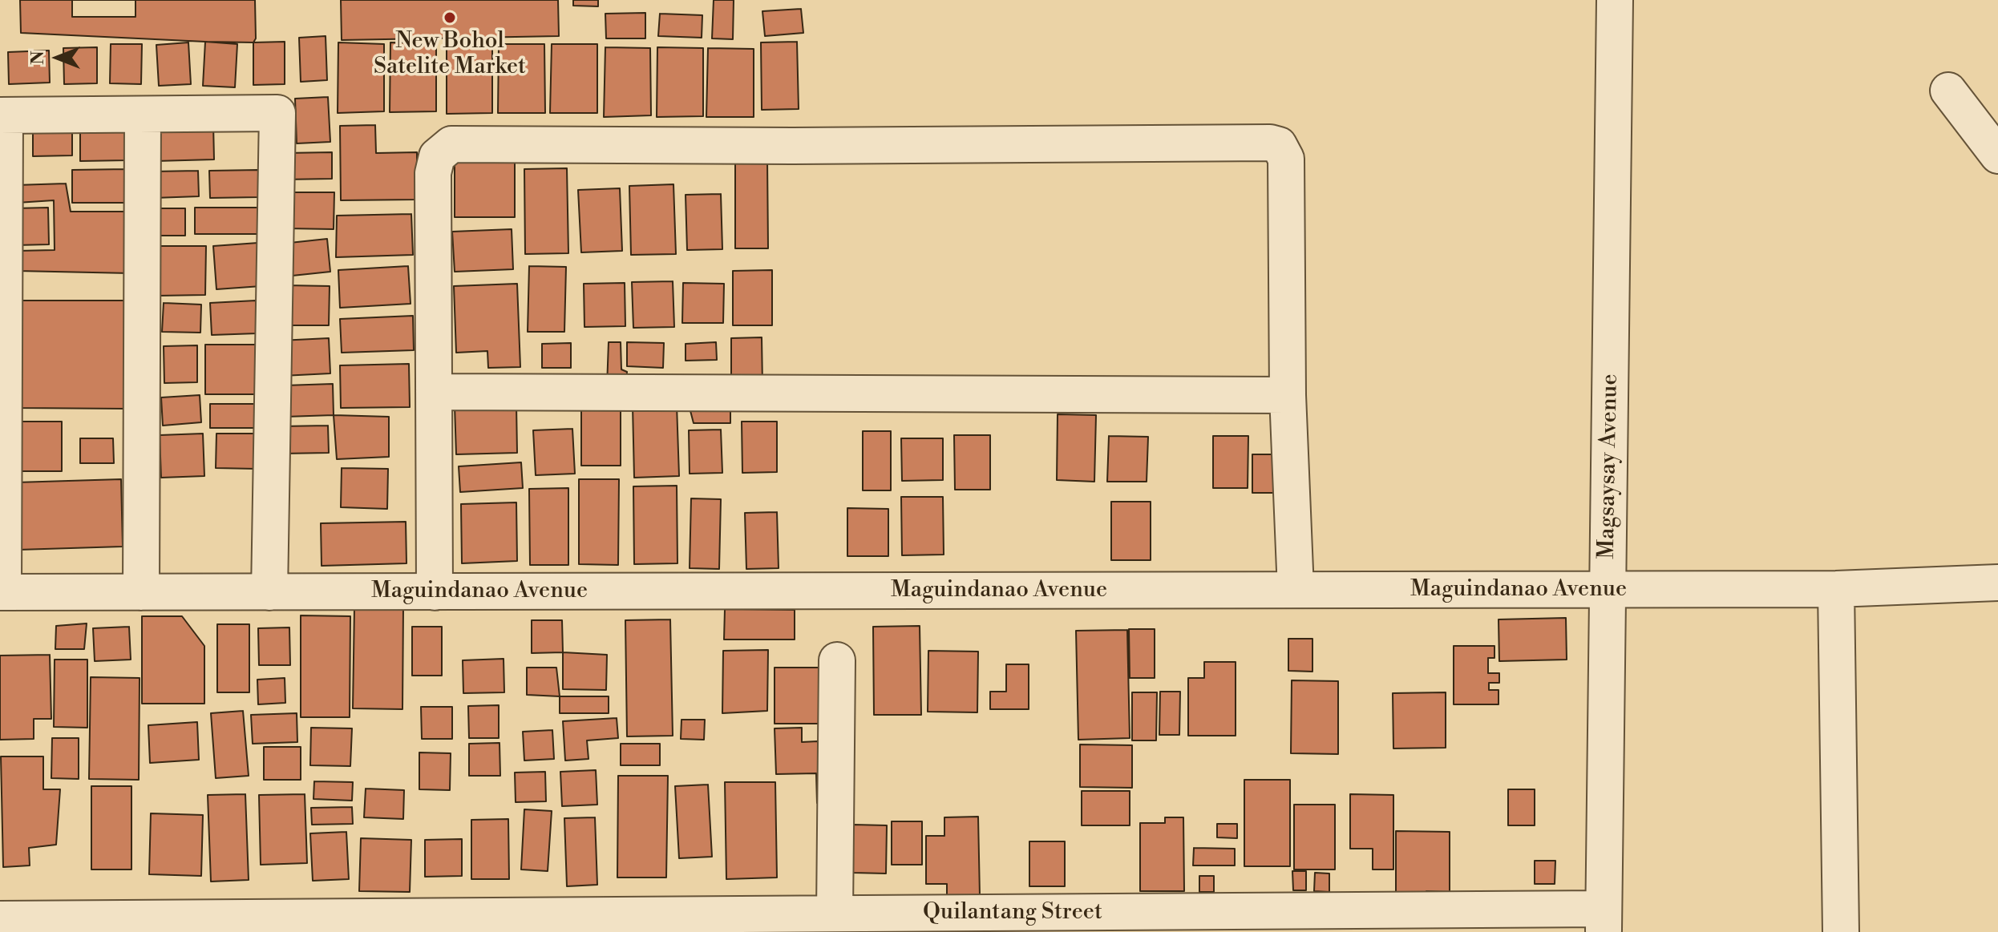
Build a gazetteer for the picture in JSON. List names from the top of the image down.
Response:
{
  "streets": {
    "street": ["Magsaysay Avenue", "Maguindanao Avenue", "Quilantang Street"]
  },
  "crossings": [
    ["Magsaysay Avenue", "Maguindanao Avenue"],
    ["Magsaysay Avenue", "Quilantang Street"]
  ],
  "places": ["New Bohol Satelite Market"],
  "north": "left"
}
